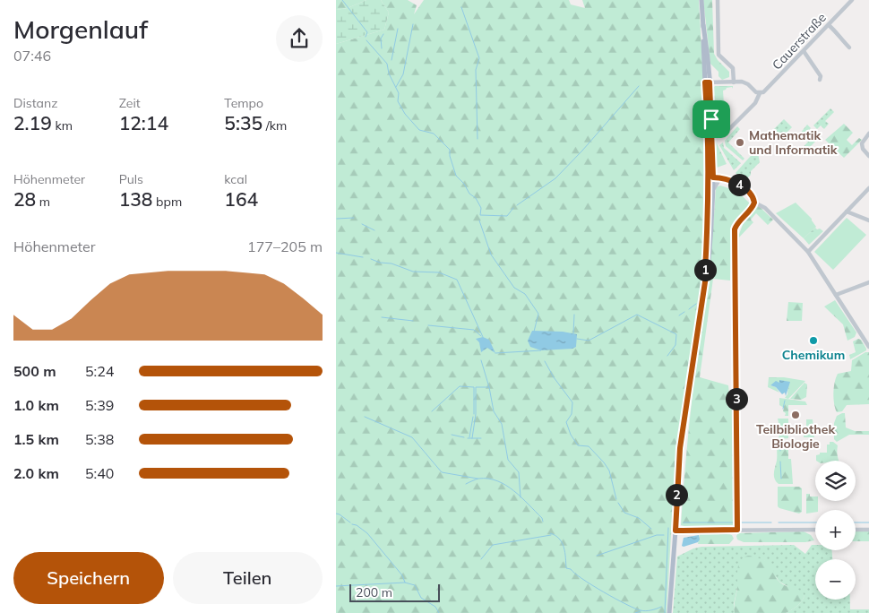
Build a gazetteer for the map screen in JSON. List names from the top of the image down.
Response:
{
  "streets": {
    "street": ["Cauerstraße"]
  },
  "places": ["Mathematik und Informatik", "Chemikum", "Teilbibliothek Biologie"],
  "scale_bar": "200 m",
  "page": {
    "heading": ["Morgenlauf", "07:46"],
    "stats": [
      ["Distanz", "2.19 km"],
      ["Zeit", "12:14"],
      ["Tempo", "5:35 /km"],
      ["Höhenmeter", "28 m"],
      ["Puls", "138 bpm"],
      ["kcal", "164"]
    ],
    "pins": [
      "4",
      "1",
      "3",
      "2"
    ],
    "chart": ["Höhenmeter", "177–205 m"],
    "list": [
      {
        "name": "500 m",
        "note": "5:24"
      },
      {
        "name": "1.0 km",
        "note": "5:39"
      },
      {
        "name": "1.5 km",
        "note": "5:38"
      },
      {
        "name": "2.0 km",
        "note": "5:40"
      }
    ],
    "map_buttons": ["+", "−"],
    "buttons": ["Speichern", "Teilen"],
    "scale": "200 m"
  }
}
